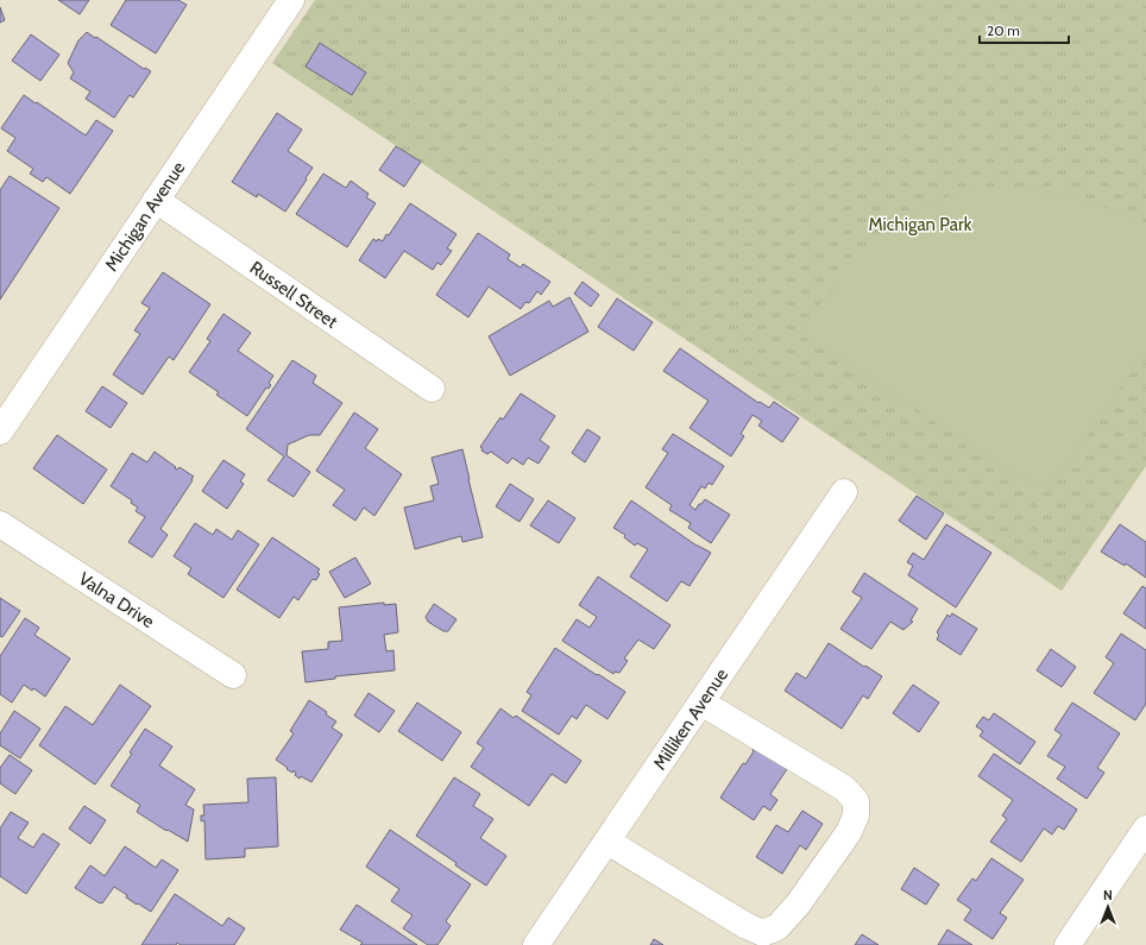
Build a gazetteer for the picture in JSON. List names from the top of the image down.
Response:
{
  "streets": {
    "street": [
      "Michigan Avenue",
      "Russell Street",
      "Valna Drive",
      "Milliken Avenue"
    ]
  },
  "crossings": [
    ["Michigan Avenue", "Russell Street"]
  ],
  "parks": ["Michigan Park"],
  "scale_bar": "20 m",
  "north": "top"
}
